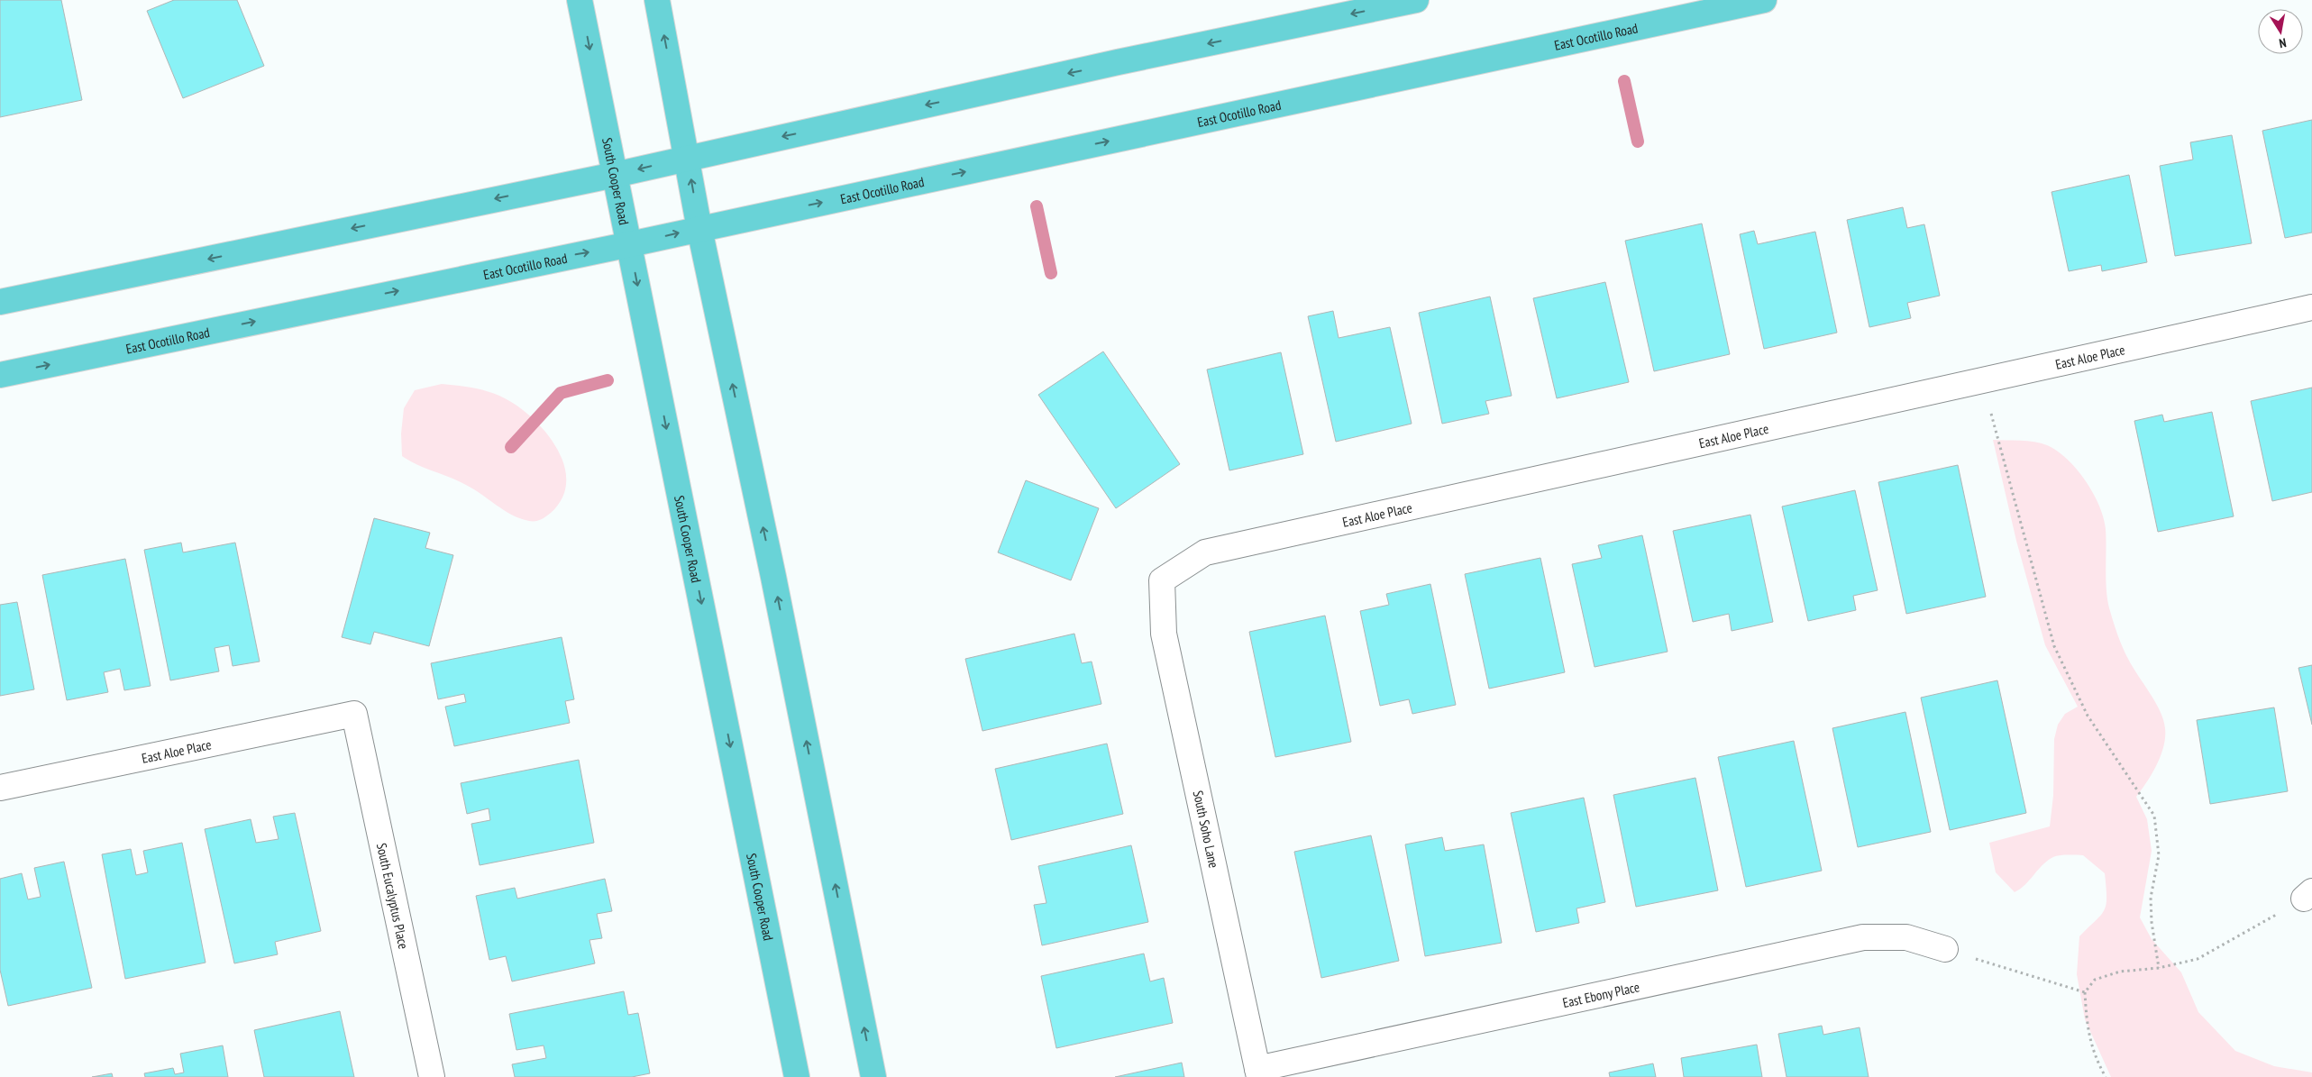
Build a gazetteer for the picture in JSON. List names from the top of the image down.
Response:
{
  "streets": {
    "main road": ["East Ocotillo Road", "South Cooper Road"],
    "street": [
      "East Aloe Place",
      "South Soho Lane",
      "South Eucalyptus Place",
      "East Ebony Place"
    ]
  },
  "crossings": [
    ["East Ocotillo Road", "South Cooper Road"],
    ["East Aloe Place", "South Soho Lane"],
    ["East Aloe Place", "South Eucalyptus Place"],
    ["South Soho Lane", "East Ebony Place"]
  ],
  "north": "bottom"
}
